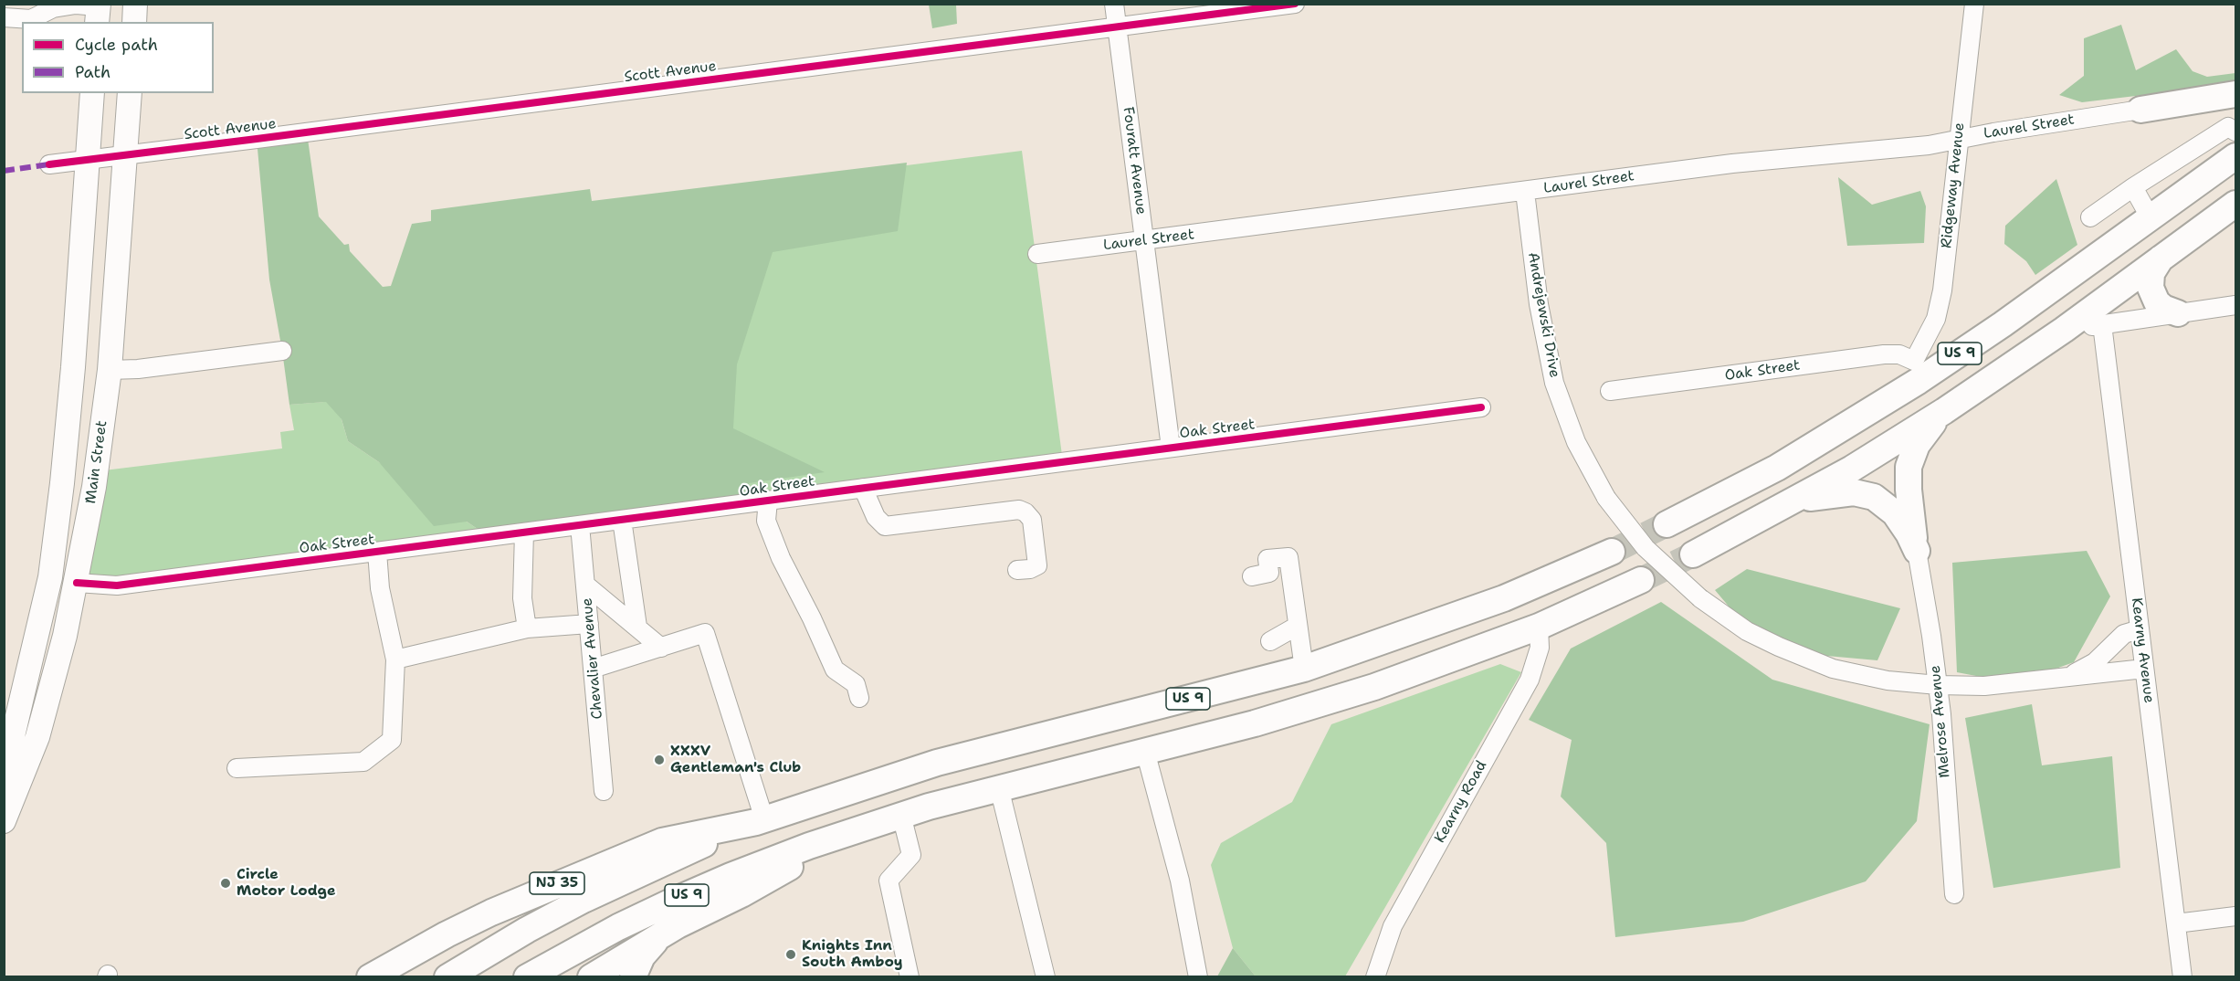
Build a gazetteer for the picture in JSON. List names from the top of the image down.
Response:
{
  "streets": {
    "highway": ["US 9", "NJ 35"],
    "main road": ["Main Street"],
    "street": [
      "Scott Avenue",
      "Laurel Street",
      "Fouratt Avenue",
      "Ridgeway Avenue",
      "Andrejewski Drive",
      "Oak Street",
      "Kearny Avenue",
      "Chevalier Avenue",
      "Melrose Avenue",
      "Kearny Road"
    ]
  },
  "crossings": [
    ["Scott Avenue", "Fouratt Avenue"],
    ["Scott Avenue", "Main Street"],
    ["Laurel Street", "Fouratt Avenue"],
    ["Laurel Street", "Ridgeway Avenue"],
    ["Laurel Street", "Andrejewski Drive"],
    ["Fouratt Avenue", "Oak Street"],
    ["Ridgeway Avenue", "Oak Street"],
    ["Andrejewski Drive", "Kearny Avenue"],
    ["Andrejewski Drive", "Melrose Avenue"],
    ["US 9", "Kearny Road"],
    ["US 9", "NJ 35"],
    ["Oak Street", "Main Street"],
    ["Oak Street", "Chevalier Avenue"]
  ],
  "places": ["XXXV Gentleman's Club", "Circle Motor Lodge", "Knights Inn South Amboy"],
  "legend": ["Cycle path", "Path"]
}
